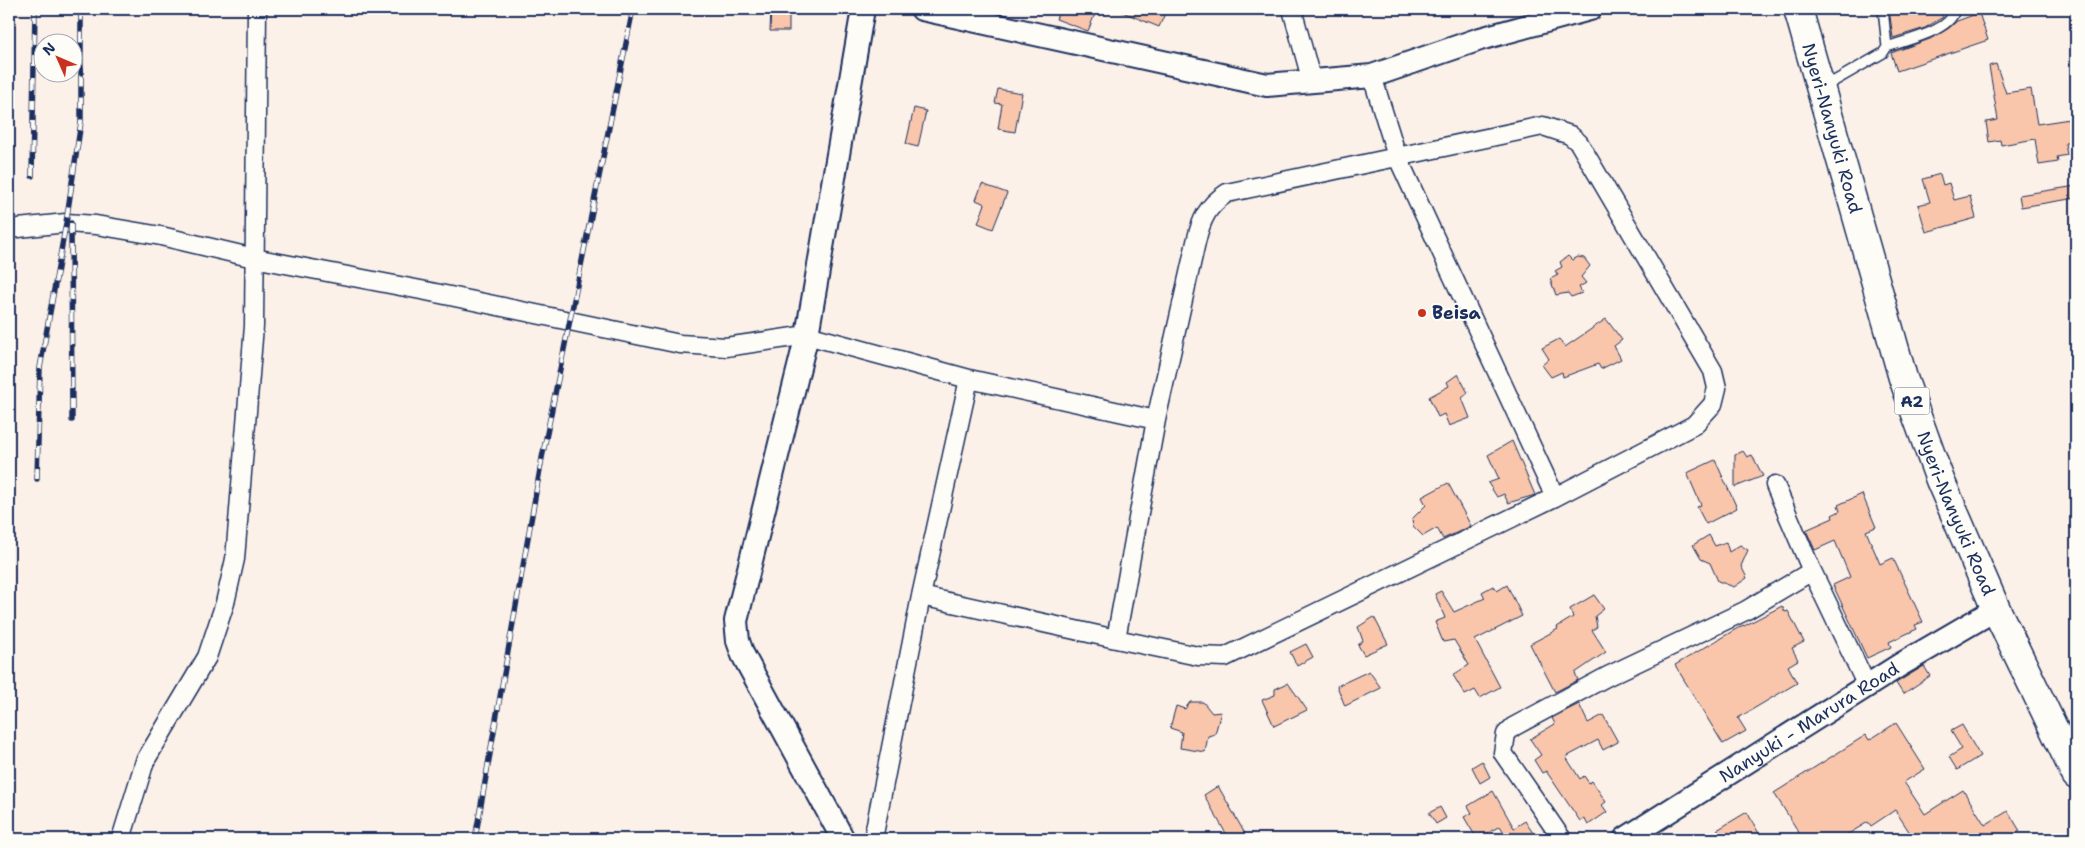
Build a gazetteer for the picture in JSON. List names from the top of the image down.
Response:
{
  "streets": {
    "highway": ["Nyeri-Nanyuki Road", "A2"],
    "street": ["Nanyuki - Marura Road"]
  },
  "crossings": [
    ["Nyeri-Nanyuki Road", "Nanyuki - Marura Road"]
  ],
  "places": ["Beisa"],
  "north": "top left"
}
